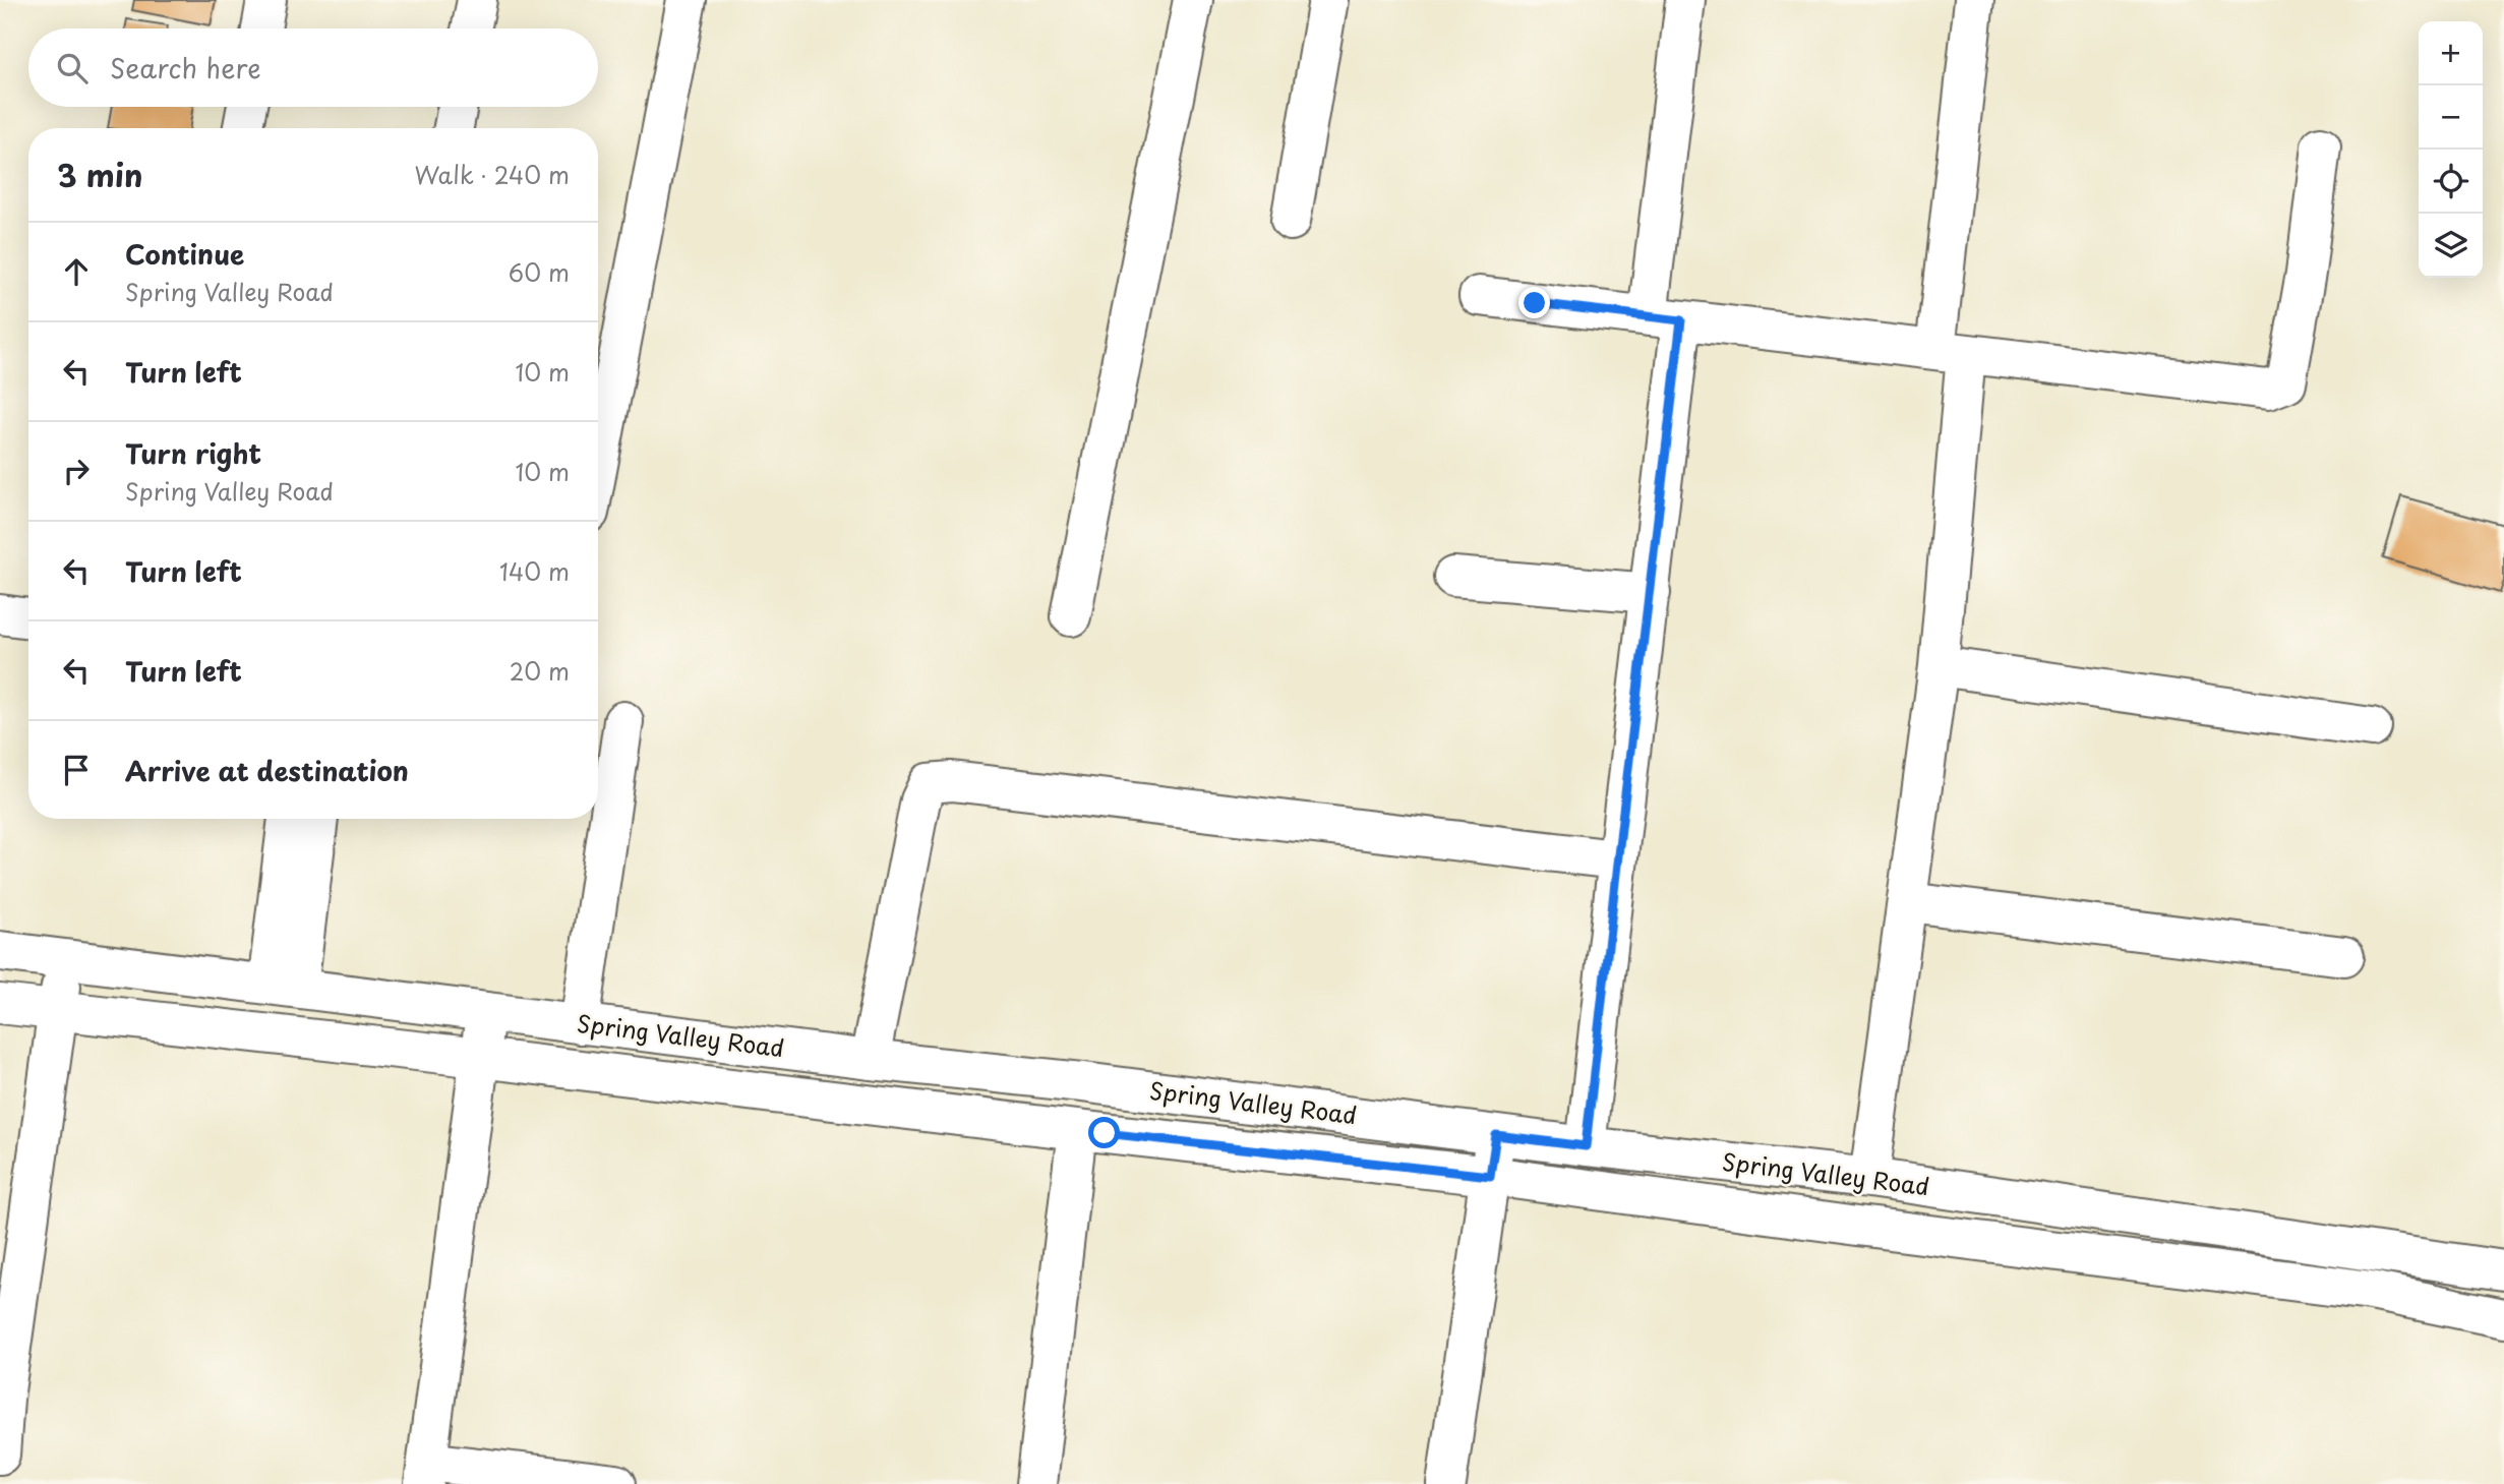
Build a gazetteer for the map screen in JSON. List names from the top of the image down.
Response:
{
  "streets": {
    "street": ["Spring Valley Road"]
  },
  "page": {
    "map_buttons": ["+", "−"],
    "search": "Search here",
    "heading": ["3 min", "Walk · 240 m"],
    "list": [
      ["Continue", "Spring Valley Road", "60 m"],
      ["Turn left", "10 m"],
      ["Turn right", "Spring Valley Road", "10 m"],
      ["Turn left", "140 m"],
      ["Turn left", "20 m"],
      "Arrive at destination"
    ]
  }
}
